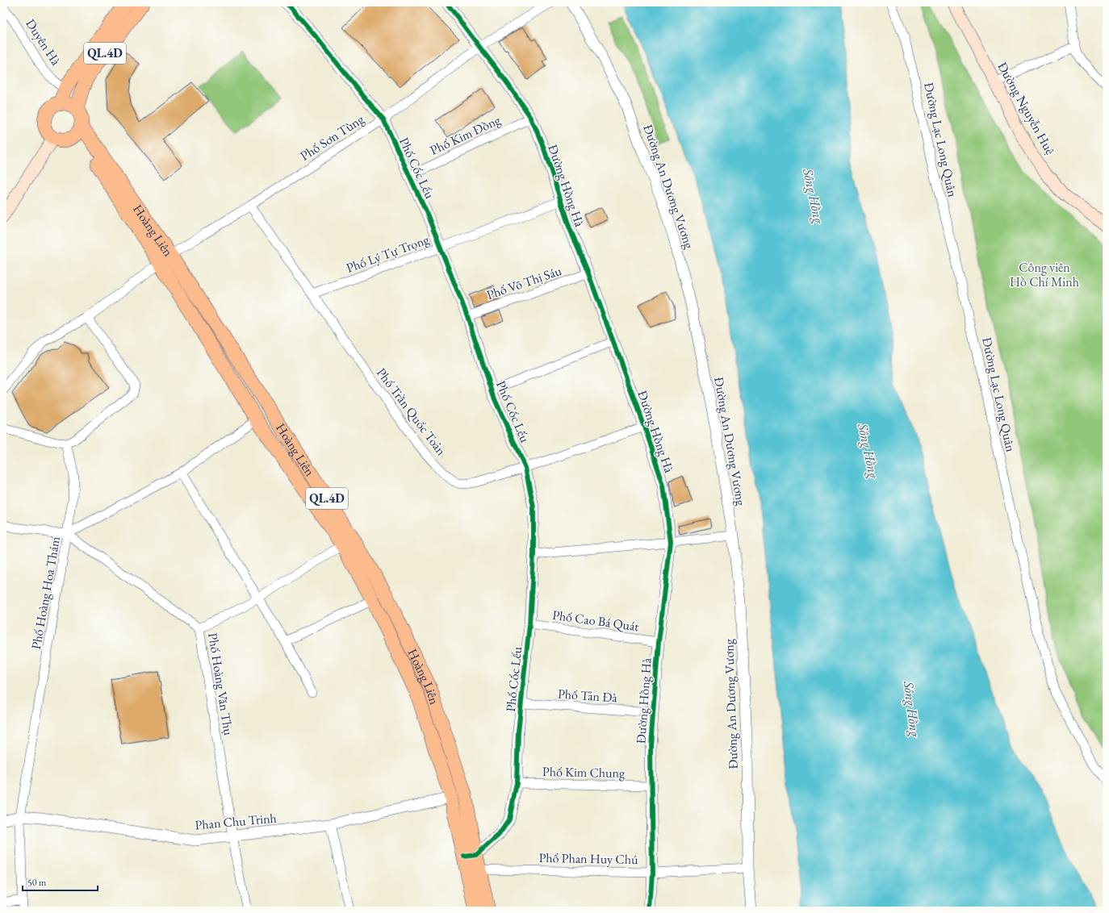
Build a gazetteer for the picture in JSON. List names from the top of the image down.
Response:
{
  "streets": {
    "main road": ["QL.4D", "Đường Nguyễn Huệ", "Hoàng Liên"],
    "street": [
      "Duyên Hà",
      "Phố Kim Đồng",
      "Phố Sơn Tùng",
      "Đường Lạc Long Quân",
      "Phố Cốc Lếu",
      "Đường Hồng Hà",
      "Đường An Dương Vương",
      "Phố Lý Tự Trọng",
      "Phố Võ Thị Sáu",
      "Phố Trần Quốc Toản",
      "Phố Hoàng Hoa Thám",
      "Phố Cao Bá Quát",
      "Phố Hoàng Văn Thụ",
      "Phố Tản Đà",
      "Phố Kim Chung",
      "Phan Chu Trinh",
      "Phố Phan Huy Chú"
    ]
  },
  "crossings": [
    ["Duyên Hà", "QL.4D"],
    ["QL.4D", "Hoàng Liên"],
    ["Phố Kim Đồng", "Phố Cốc Lếu"],
    ["Phố Kim Đồng", "Đường Hồng Hà"],
    ["Phố Sơn Tùng", "Phố Cốc Lếu"],
    ["Phố Sơn Tùng", "Đường Hồng Hà"],
    ["Phố Sơn Tùng", "Hoàng Liên"],
    ["Phố Sơn Tùng", "Phố Trần Quốc Toản"],
    ["Phố Cốc Lếu", "Hoàng Liên"],
    ["Phố Cốc Lếu", "Phố Lý Tự Trọng"],
    ["Phố Cốc Lếu", "Phố Võ Thị Sáu"],
    ["Phố Cốc Lếu", "Phố Trần Quốc Toản"],
    ["Phố Cốc Lếu", "Phố Cao Bá Quát"],
    ["Phố Cốc Lếu", "Phố Tản Đà"],
    ["Phố Cốc Lếu", "Phố Kim Chung"],
    ["Đường Hồng Hà", "Phố Lý Tự Trọng"],
    ["Đường Hồng Hà", "Phố Võ Thị Sáu"],
    ["Đường Hồng Hà", "Phố Trần Quốc Toản"],
    ["Đường Hồng Hà", "Phố Cao Bá Quát"],
    ["Đường Hồng Hà", "Phố Tản Đà"],
    ["Đường Hồng Hà", "Phố Kim Chung"],
    ["Đường Hồng Hà", "Phố Phan Huy Chú"],
    ["Đường An Dương Vương", "Phố Phan Huy Chú"],
    ["Hoàng Liên", "Phố Hoàng Hoa Thám"],
    ["Hoàng Liên", "Phan Chu Trinh"],
    ["Hoàng Liên", "Phố Phan Huy Chú"],
    ["Phố Lý Tự Trọng", "Phố Trần Quốc Toản"],
    ["Phố Hoàng Hoa Thám", "Phố Hoàng Văn Thụ"],
    ["Phố Hoàng Hoa Thám", "Phan Chu Trinh"],
    ["Phố Hoàng Văn Thụ", "Phan Chu Trinh"]
  ],
  "water": ["Sông Hồng"],
  "parks": ["Công viên Hồ Chí Minh"],
  "scale_bar": "50 m"
}
